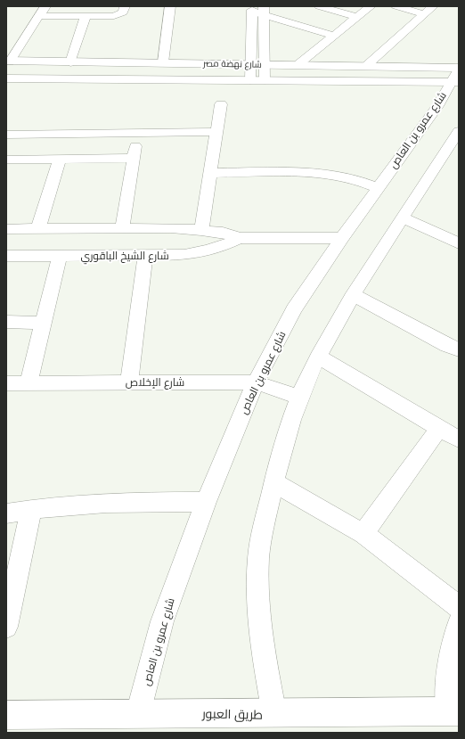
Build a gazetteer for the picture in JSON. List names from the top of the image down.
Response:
{
  "streets": {
    "street": [
      "شارع نهضة مصر",
      "شارع عمرو بن العاص",
      "شارع الشيخ الباقوري",
      "شارع الإخلاص",
      "طريق العبور"
    ]
  },
  "crossings": [
    ["شارع نهضة مصر", "شارع عمرو بن العاص"],
    ["شارع عمرو بن العاص", "شارع الشيخ الباقوري"],
    ["شارع عمرو بن العاص", "شارع الإخلاص"],
    ["شارع عمرو بن العاص", "طريق العبور"]
  ]
}
